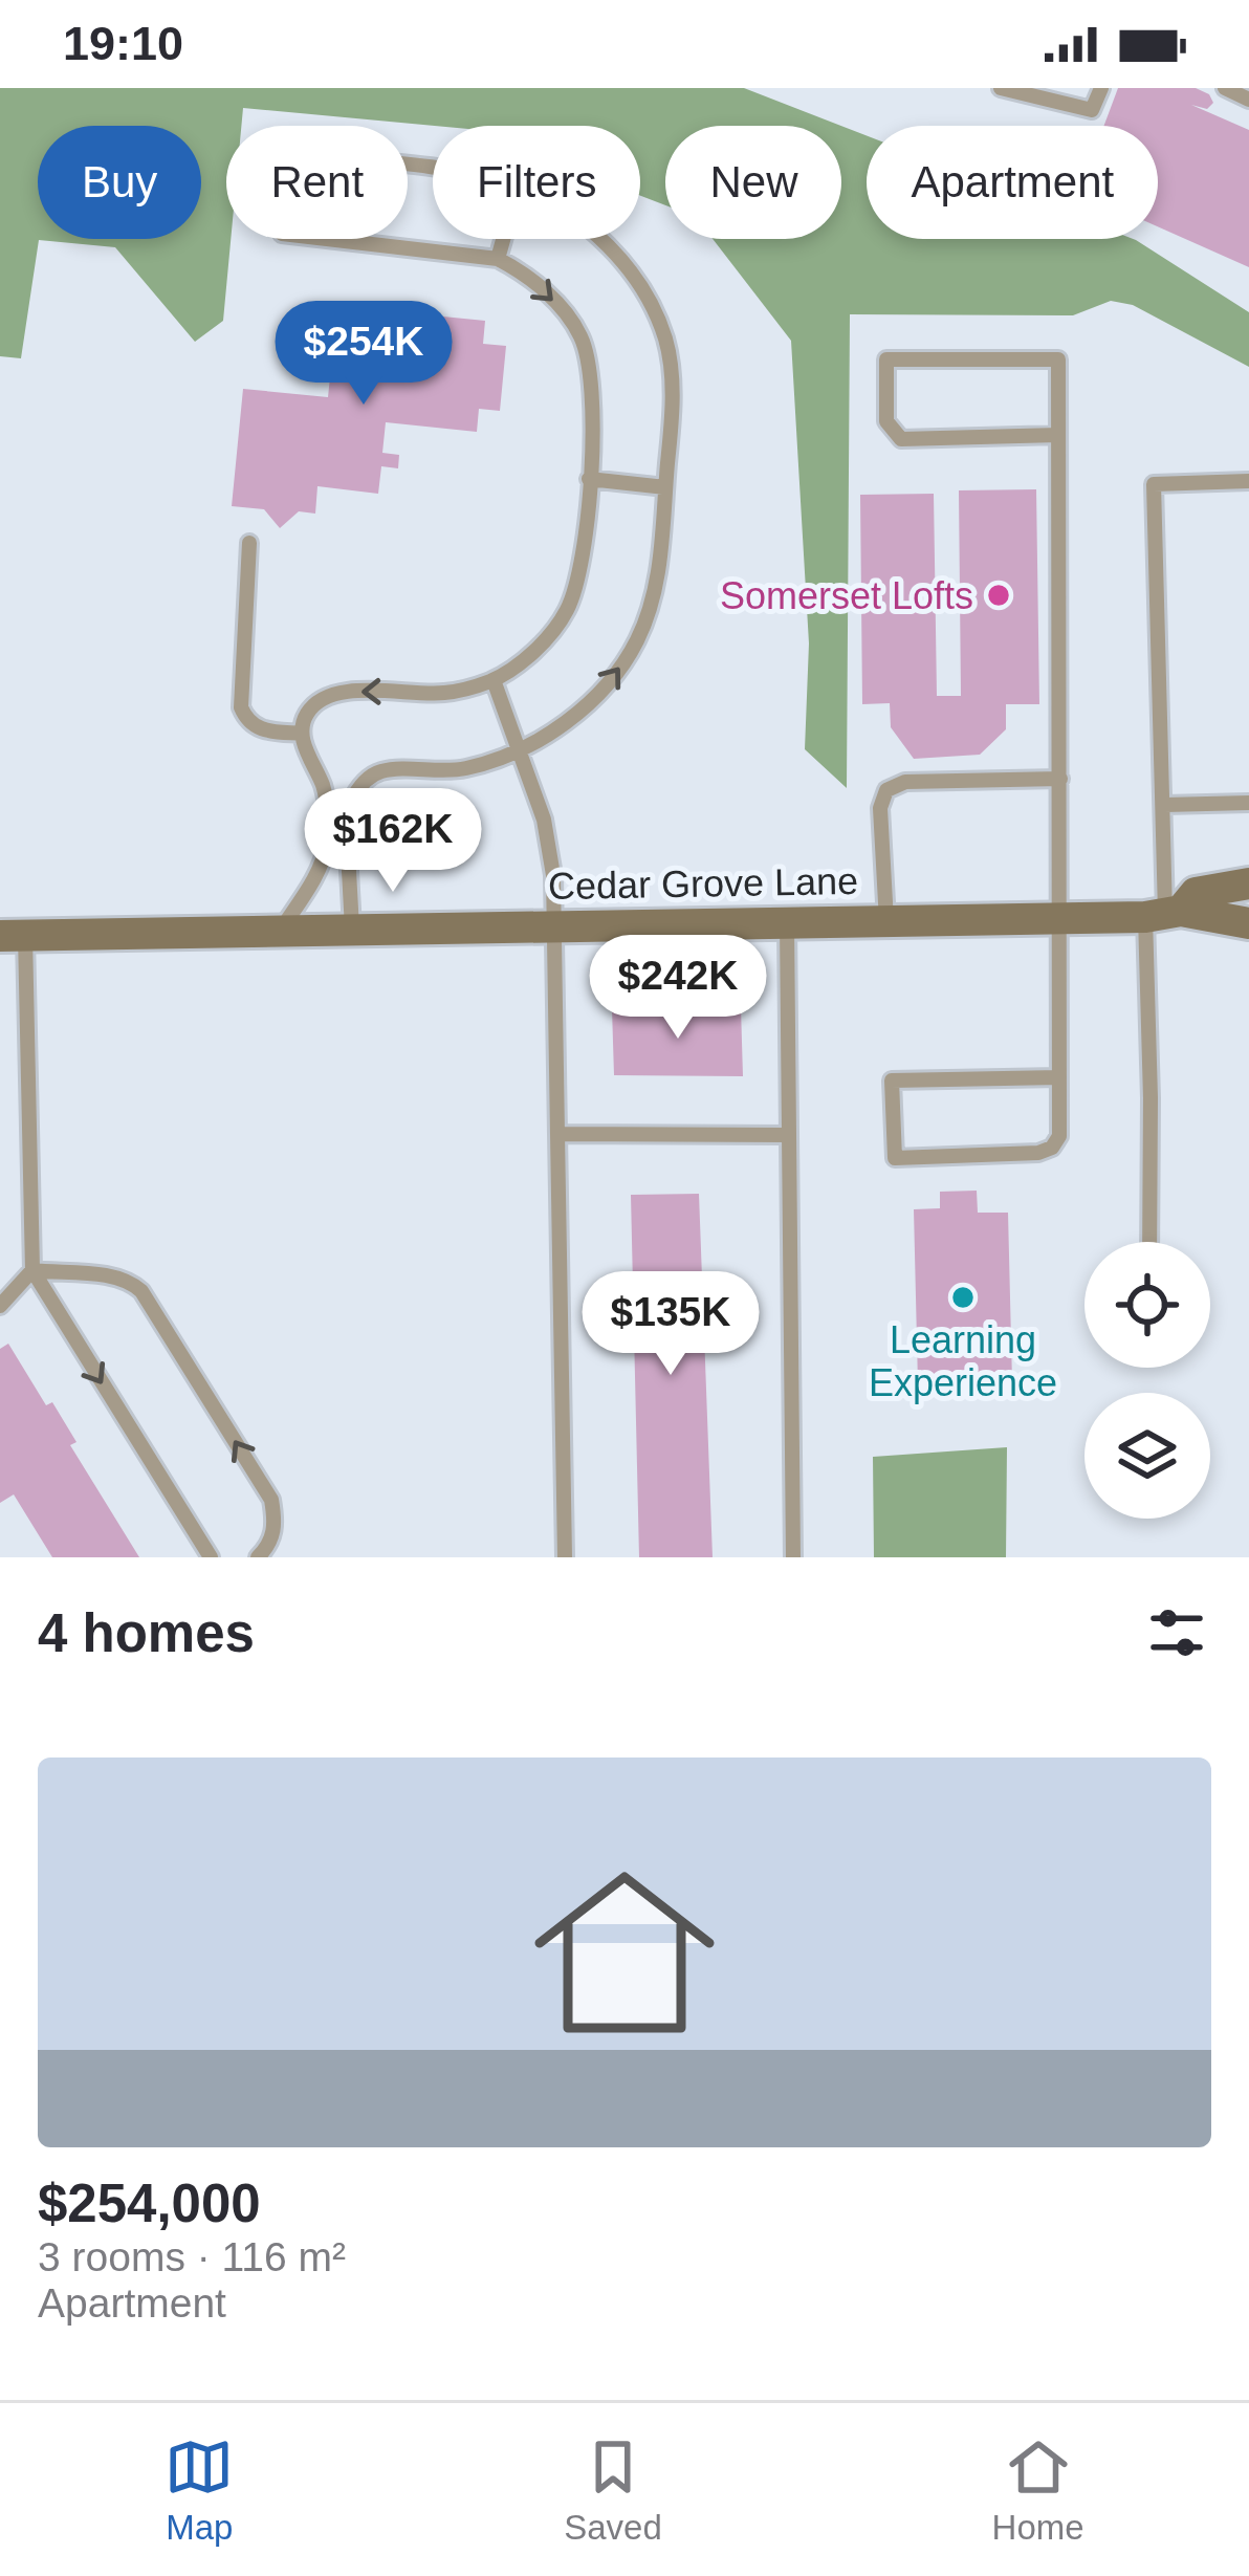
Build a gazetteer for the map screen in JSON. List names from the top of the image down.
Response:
{
  "streets": {
    "main road": ["Cedar Grove Lane"]
  },
  "places": ["Somerset Lofts", "Learning Experience"],
  "page": {
    "status": "19:10",
    "chip": [
      "Buy",
      "Rent",
      "Filters",
      "New",
      "Apartment"
    ],
    "price": [
      "$254K",
      "$162K",
      "$242K",
      "$135K"
    ],
    "heading": "4 homes",
    "list": [
      {
        "name": "$254,000",
        "note": "3 rooms · 116 m² · Apartment"
      }
    ],
    "tabs": ["Map", "Saved", "Home"]
  }
}
